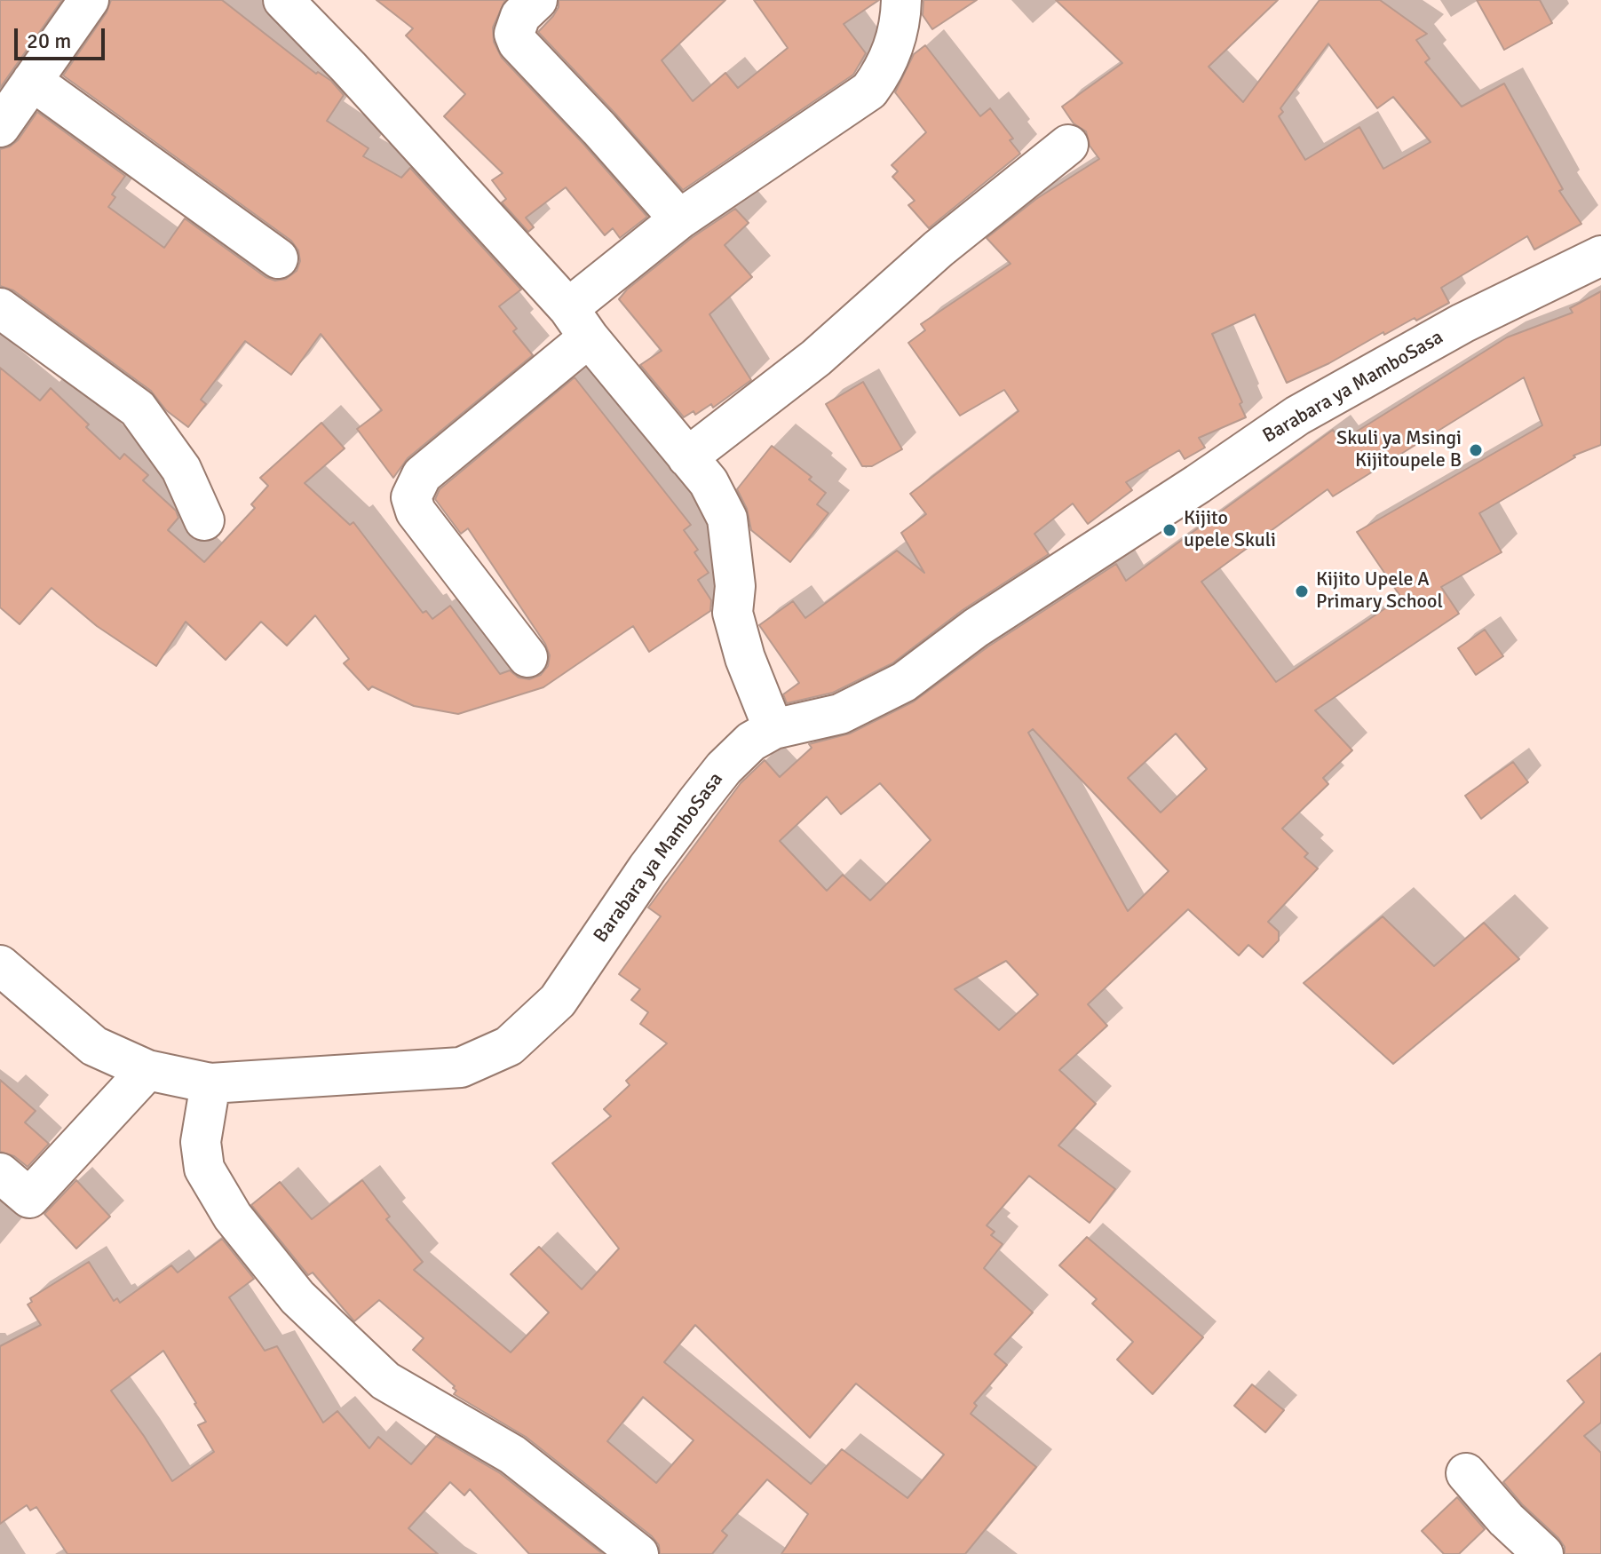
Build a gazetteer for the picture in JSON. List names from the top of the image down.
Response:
{
  "streets": {
    "street": ["Barabara ya MamboSasa"]
  },
  "places": ["Skuli ya Msingi Kijitoupele B", "Kijito upele Skuli", "Kijito Upele A Primary School"],
  "scale_bar": "20 m"
}
